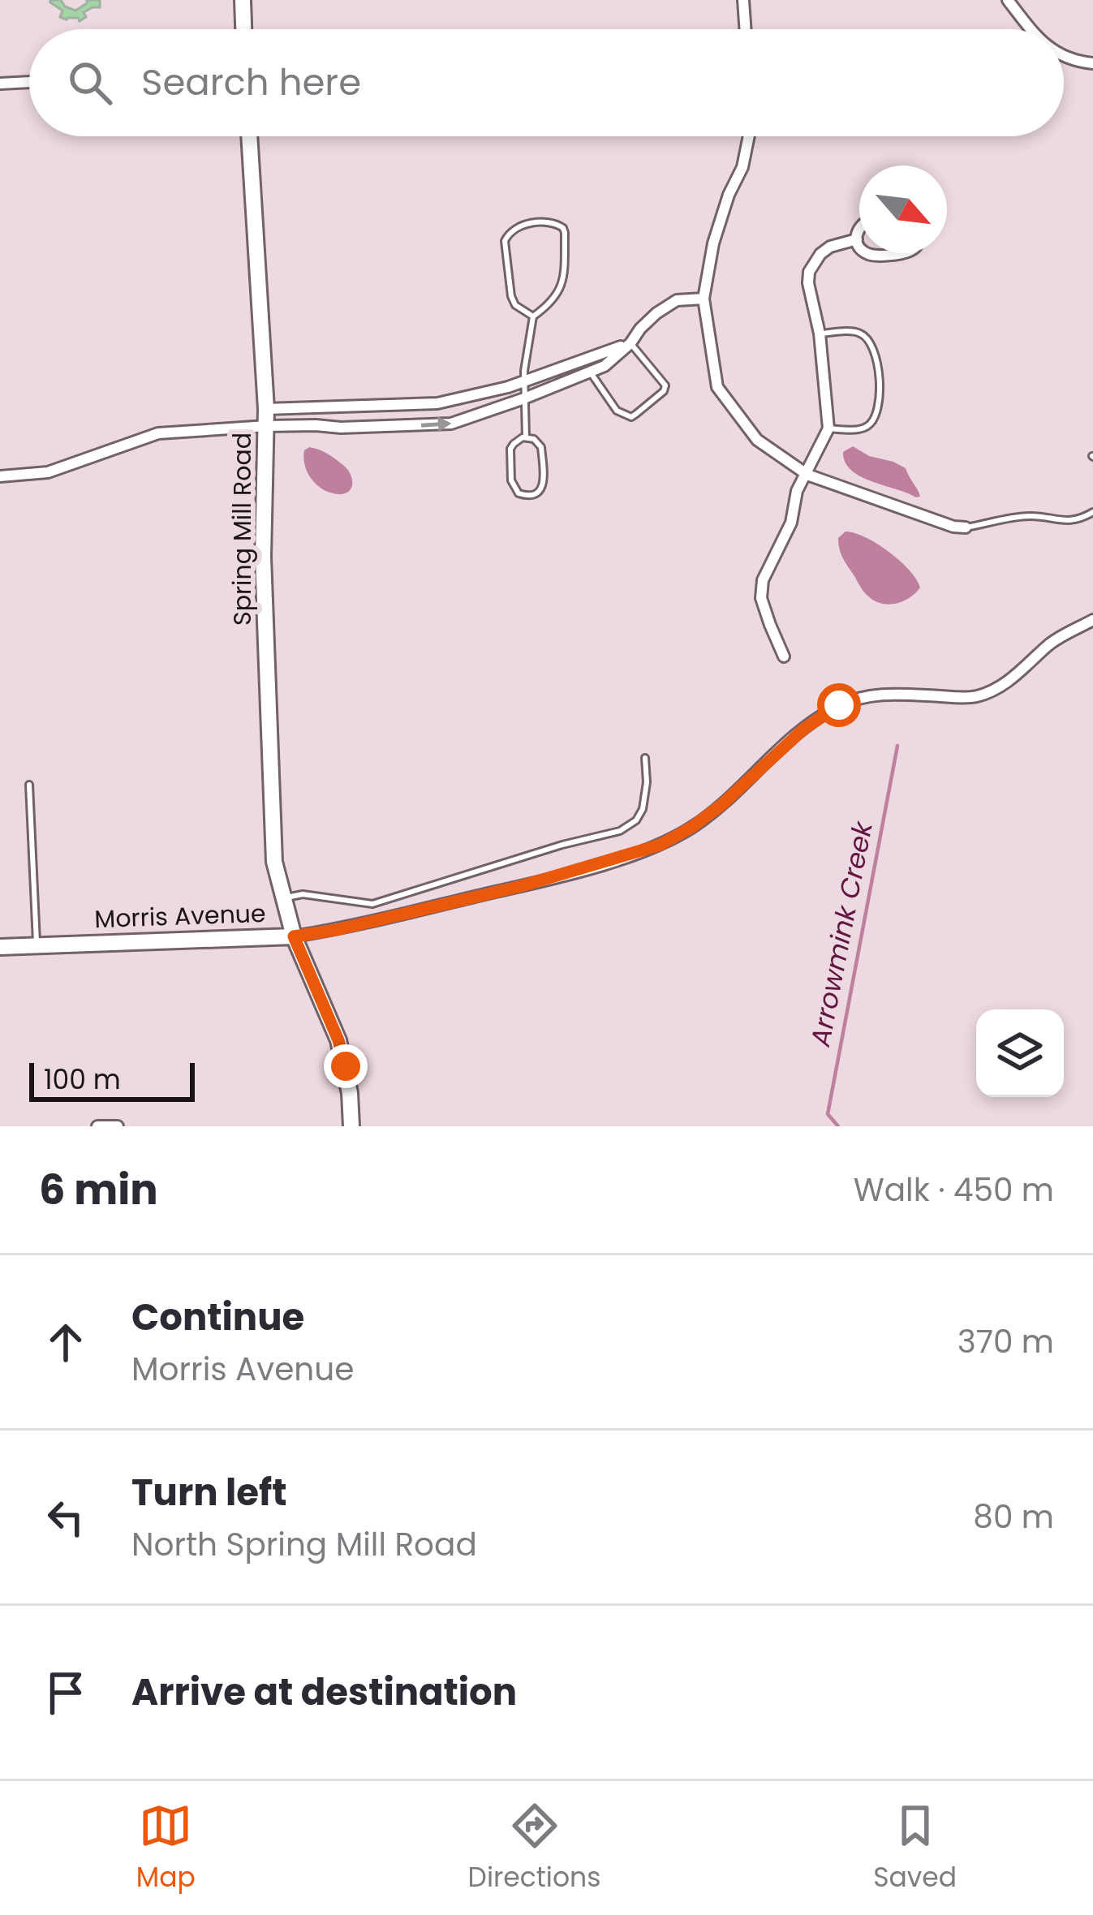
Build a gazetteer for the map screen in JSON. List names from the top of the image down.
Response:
{
  "streets": {
    "main road": ["Spring Mill Road", "Morris Avenue"]
  },
  "crossings": [
    ["Spring Mill Road", "Morris Avenue"]
  ],
  "water": ["Arrowmink Creek"],
  "scale_bar": "100 m",
  "north": "bottom right",
  "page": {
    "search": "Search here",
    "scale": "100 m",
    "heading": ["6 min", "Walk · 450 m"],
    "list": [
      ["Continue", "Morris Avenue", "370 m"],
      ["Turn left", "North Spring Mill Road", "80 m"],
      "Arrive at destination"
    ],
    "nav": ["Map", "Directions", "Saved"]
  }
}
